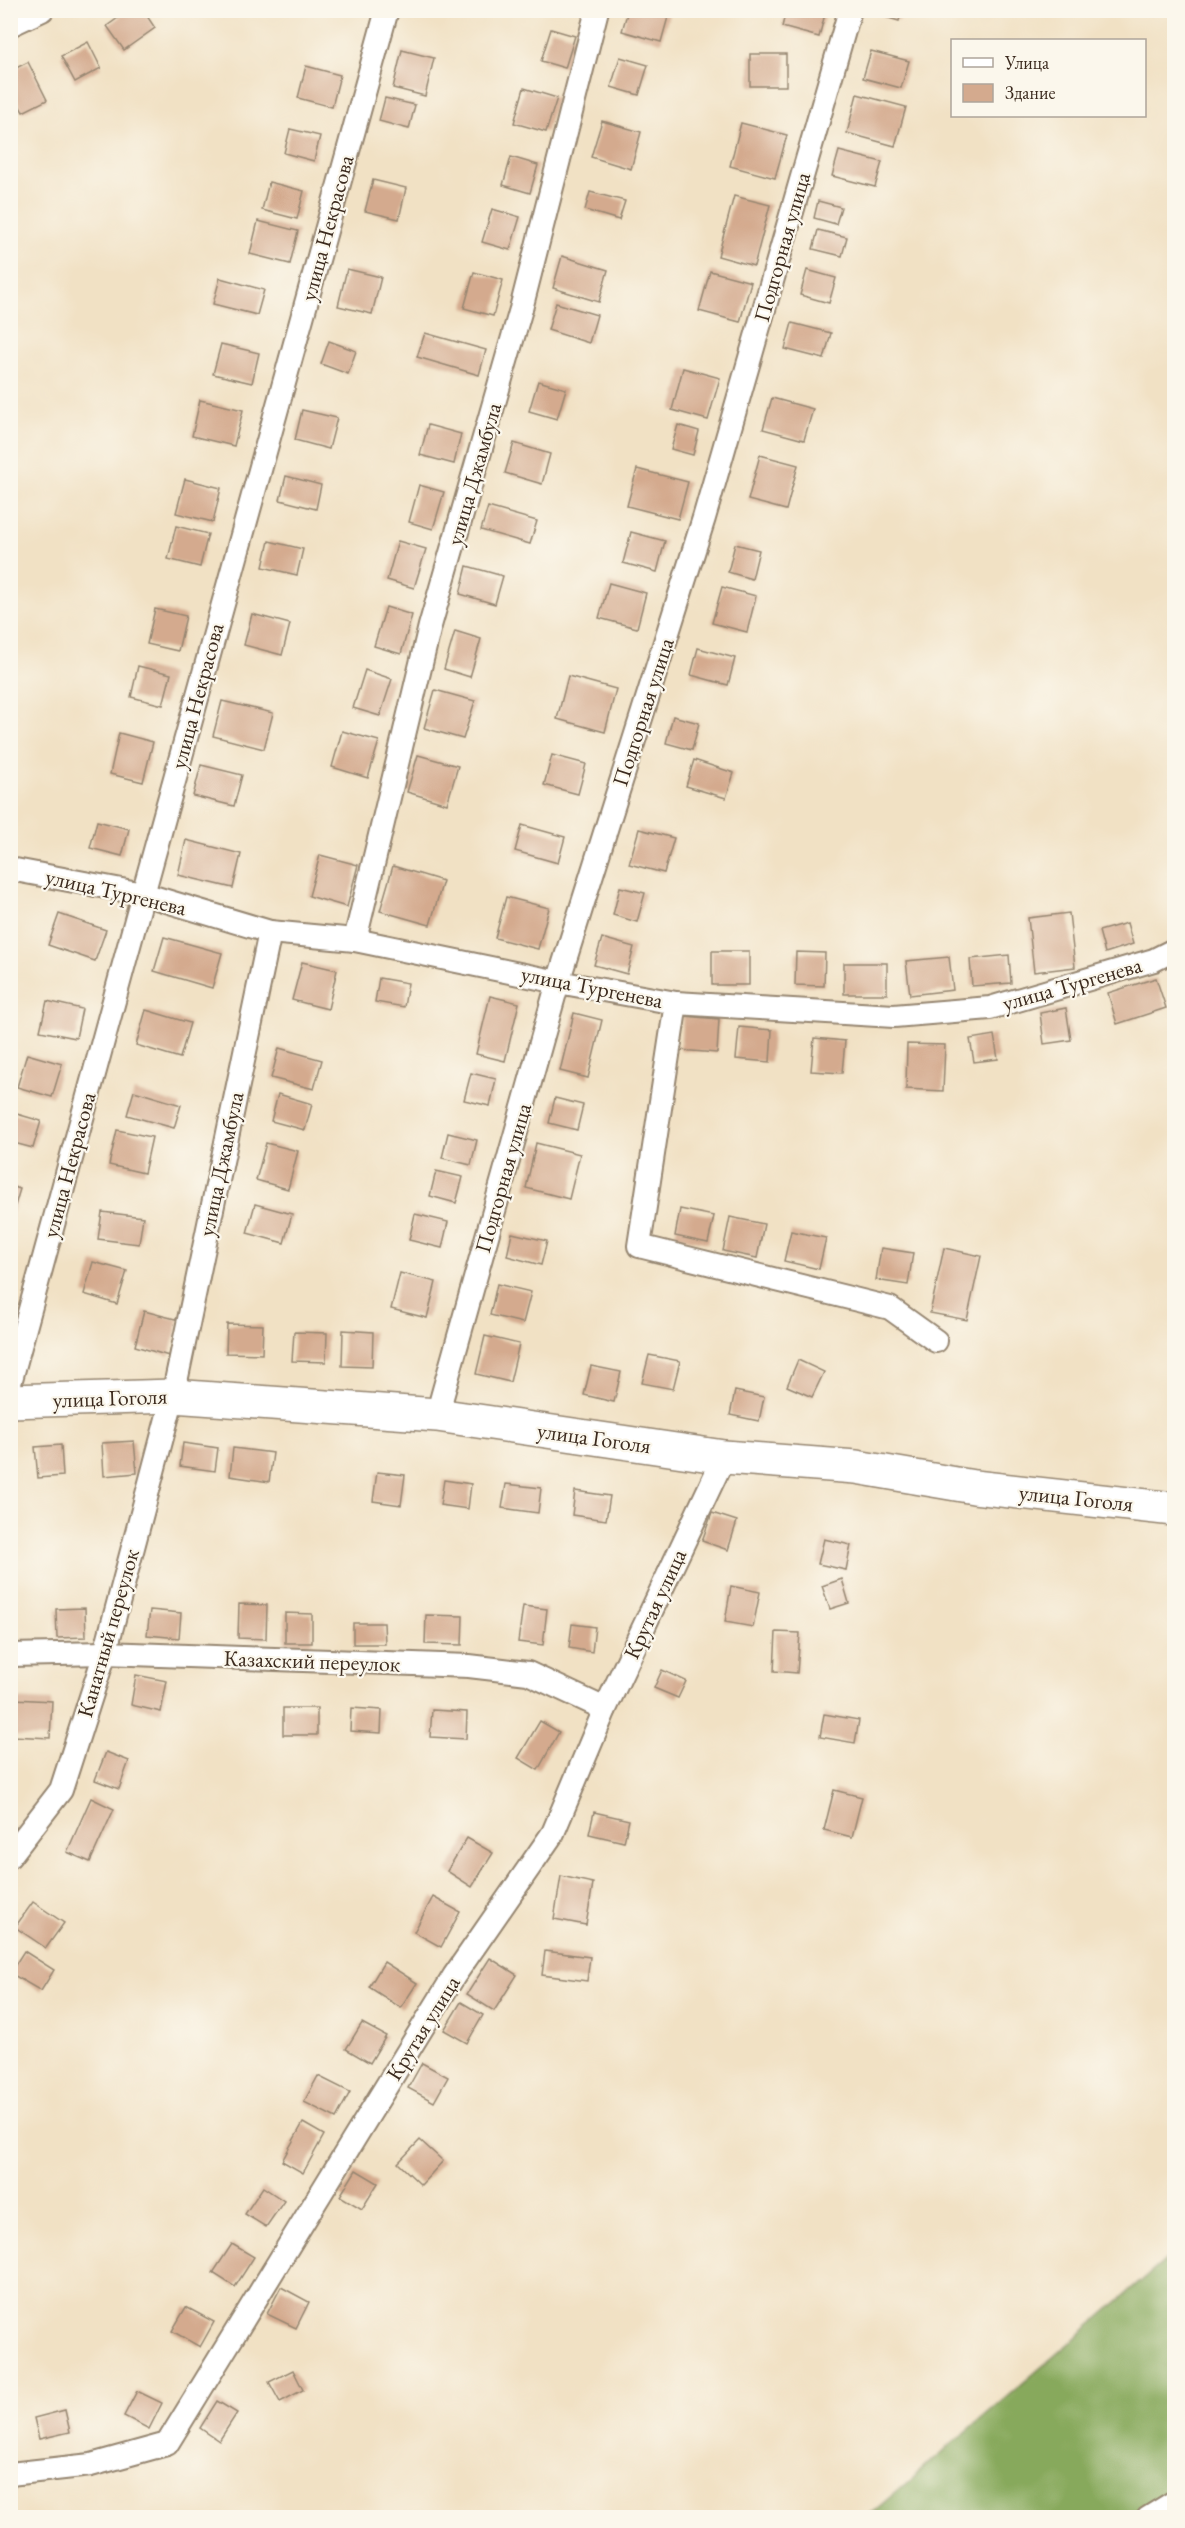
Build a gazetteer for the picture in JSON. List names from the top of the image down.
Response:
{
  "streets": {
    "street": [
      "улица Некрасова",
      "Подгорная улица",
      "улица Джамбула",
      "улица Тургенева",
      "улица Гоголя",
      "Крутая улица",
      "Канатный переулок",
      "Казахский переулок"
    ]
  },
  "crossings": [
    ["улица Некрасова", "улица Тургенева"],
    ["Подгорная улица", "улица Тургенева"],
    ["Подгорная улица", "улица Гоголя"],
    ["улица Джамбула", "улица Тургенева"],
    ["улица Джамбула", "улица Гоголя"],
    ["улица Джамбула", "Канатный переулок"],
    ["улица Гоголя", "Крутая улица"],
    ["улица Гоголя", "Канатный переулок"],
    ["Крутая улица", "Казахский переулок"],
    ["Канатный переулок", "Казахский переулок"]
  ],
  "legend": ["Улица", "Здание"]
}
